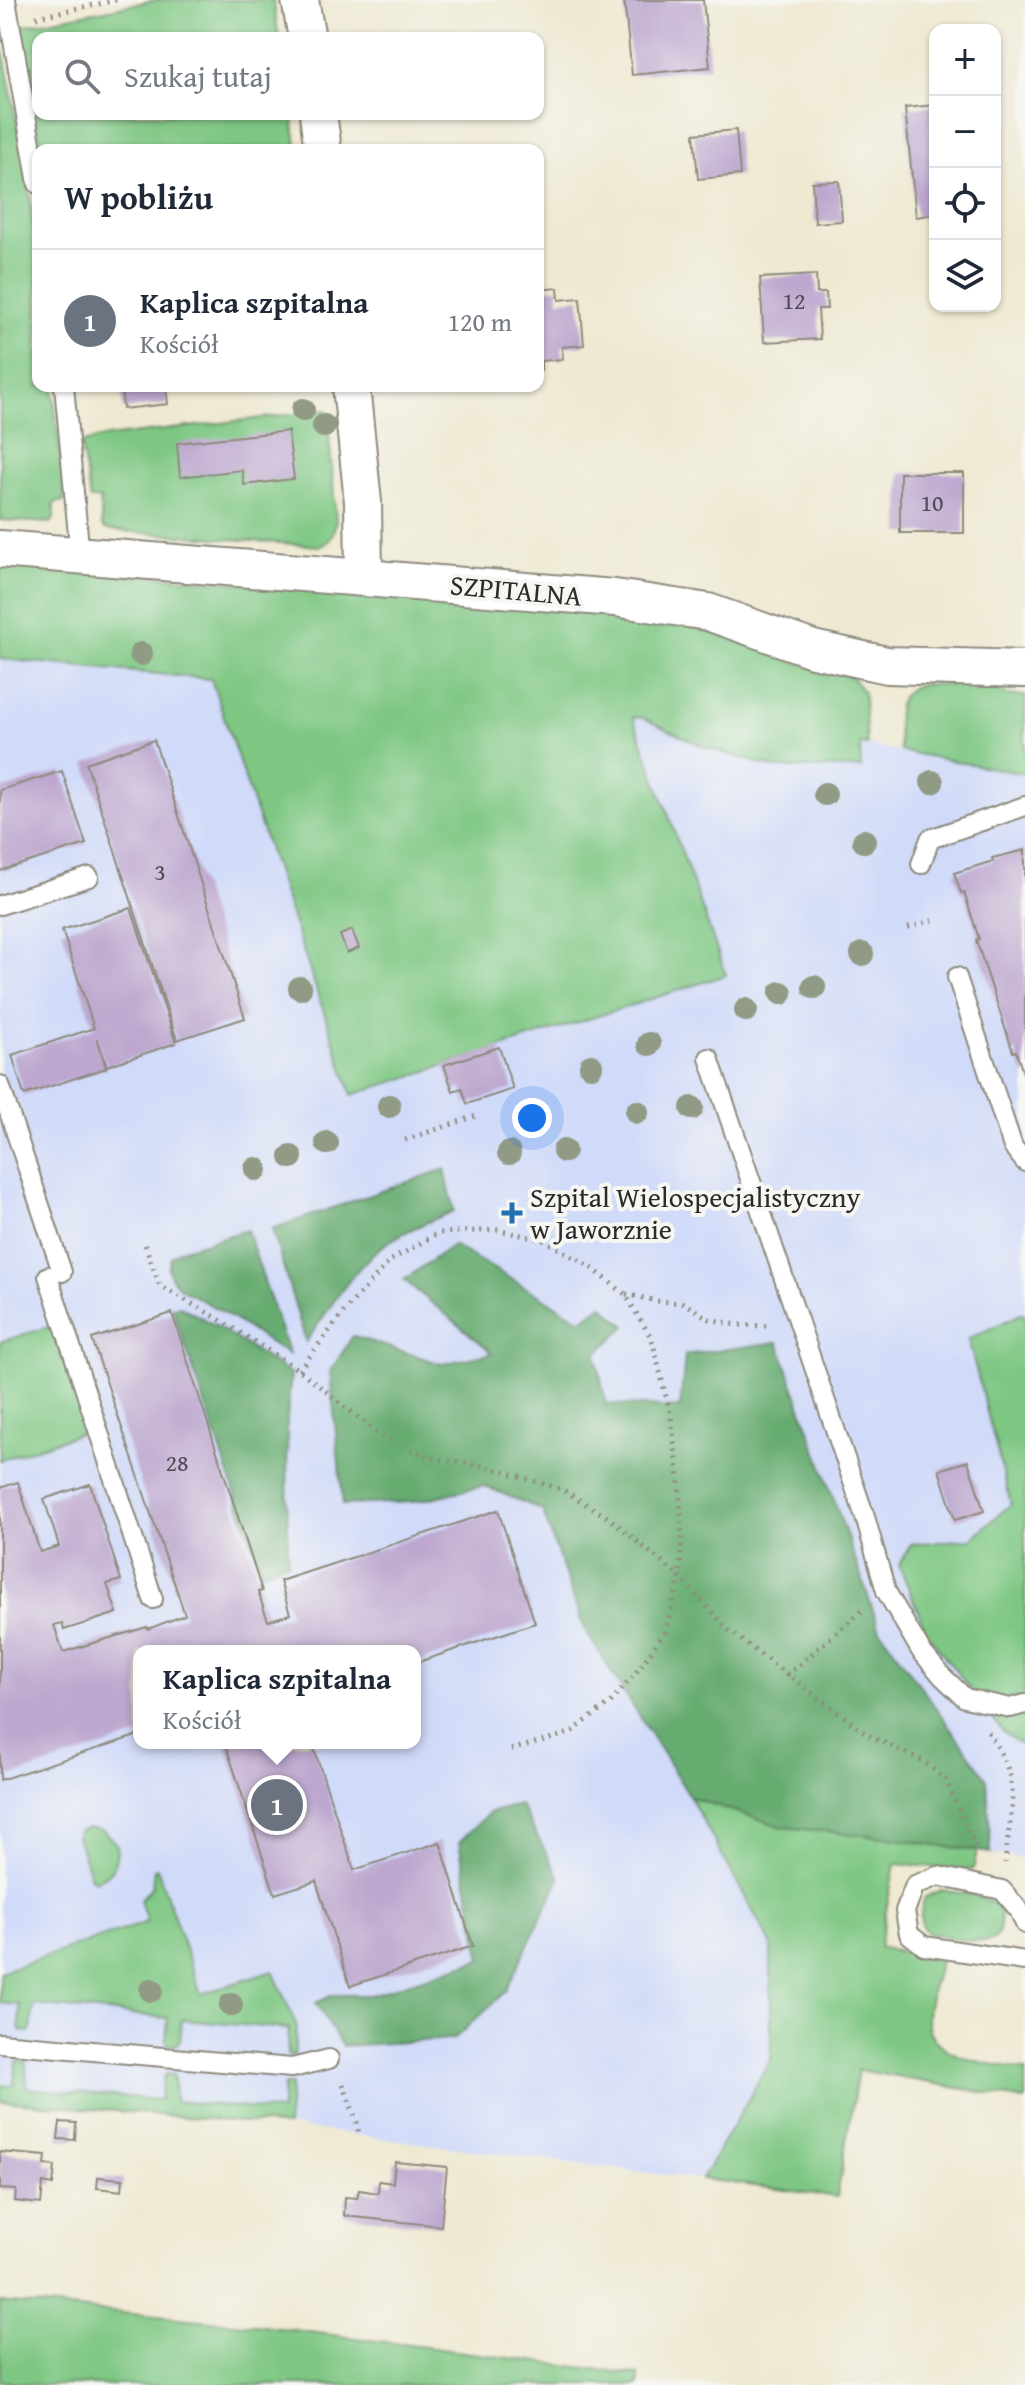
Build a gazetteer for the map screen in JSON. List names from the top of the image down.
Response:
{
  "streets": {
    "street": ["SZPITALNA"]
  },
  "places": {
    "health": ["Szpital Wielospecjalistyczny w Jaworznie"]
  },
  "house_numbers": [
    "12",
    "10",
    "3",
    "28"
  ],
  "page": {
    "map_buttons": ["+", "−"],
    "search": "Szukaj tutaj",
    "heading": "W pobliżu",
    "list": [
      {
        "mark": "1",
        "name": "Kaplica szpitalna",
        "note": "Kościół",
        "value": "120 m"
      }
    ],
    "popup": ["Kaplica szpitalna", "Kościół"],
    "pins": "1"
  }
}
